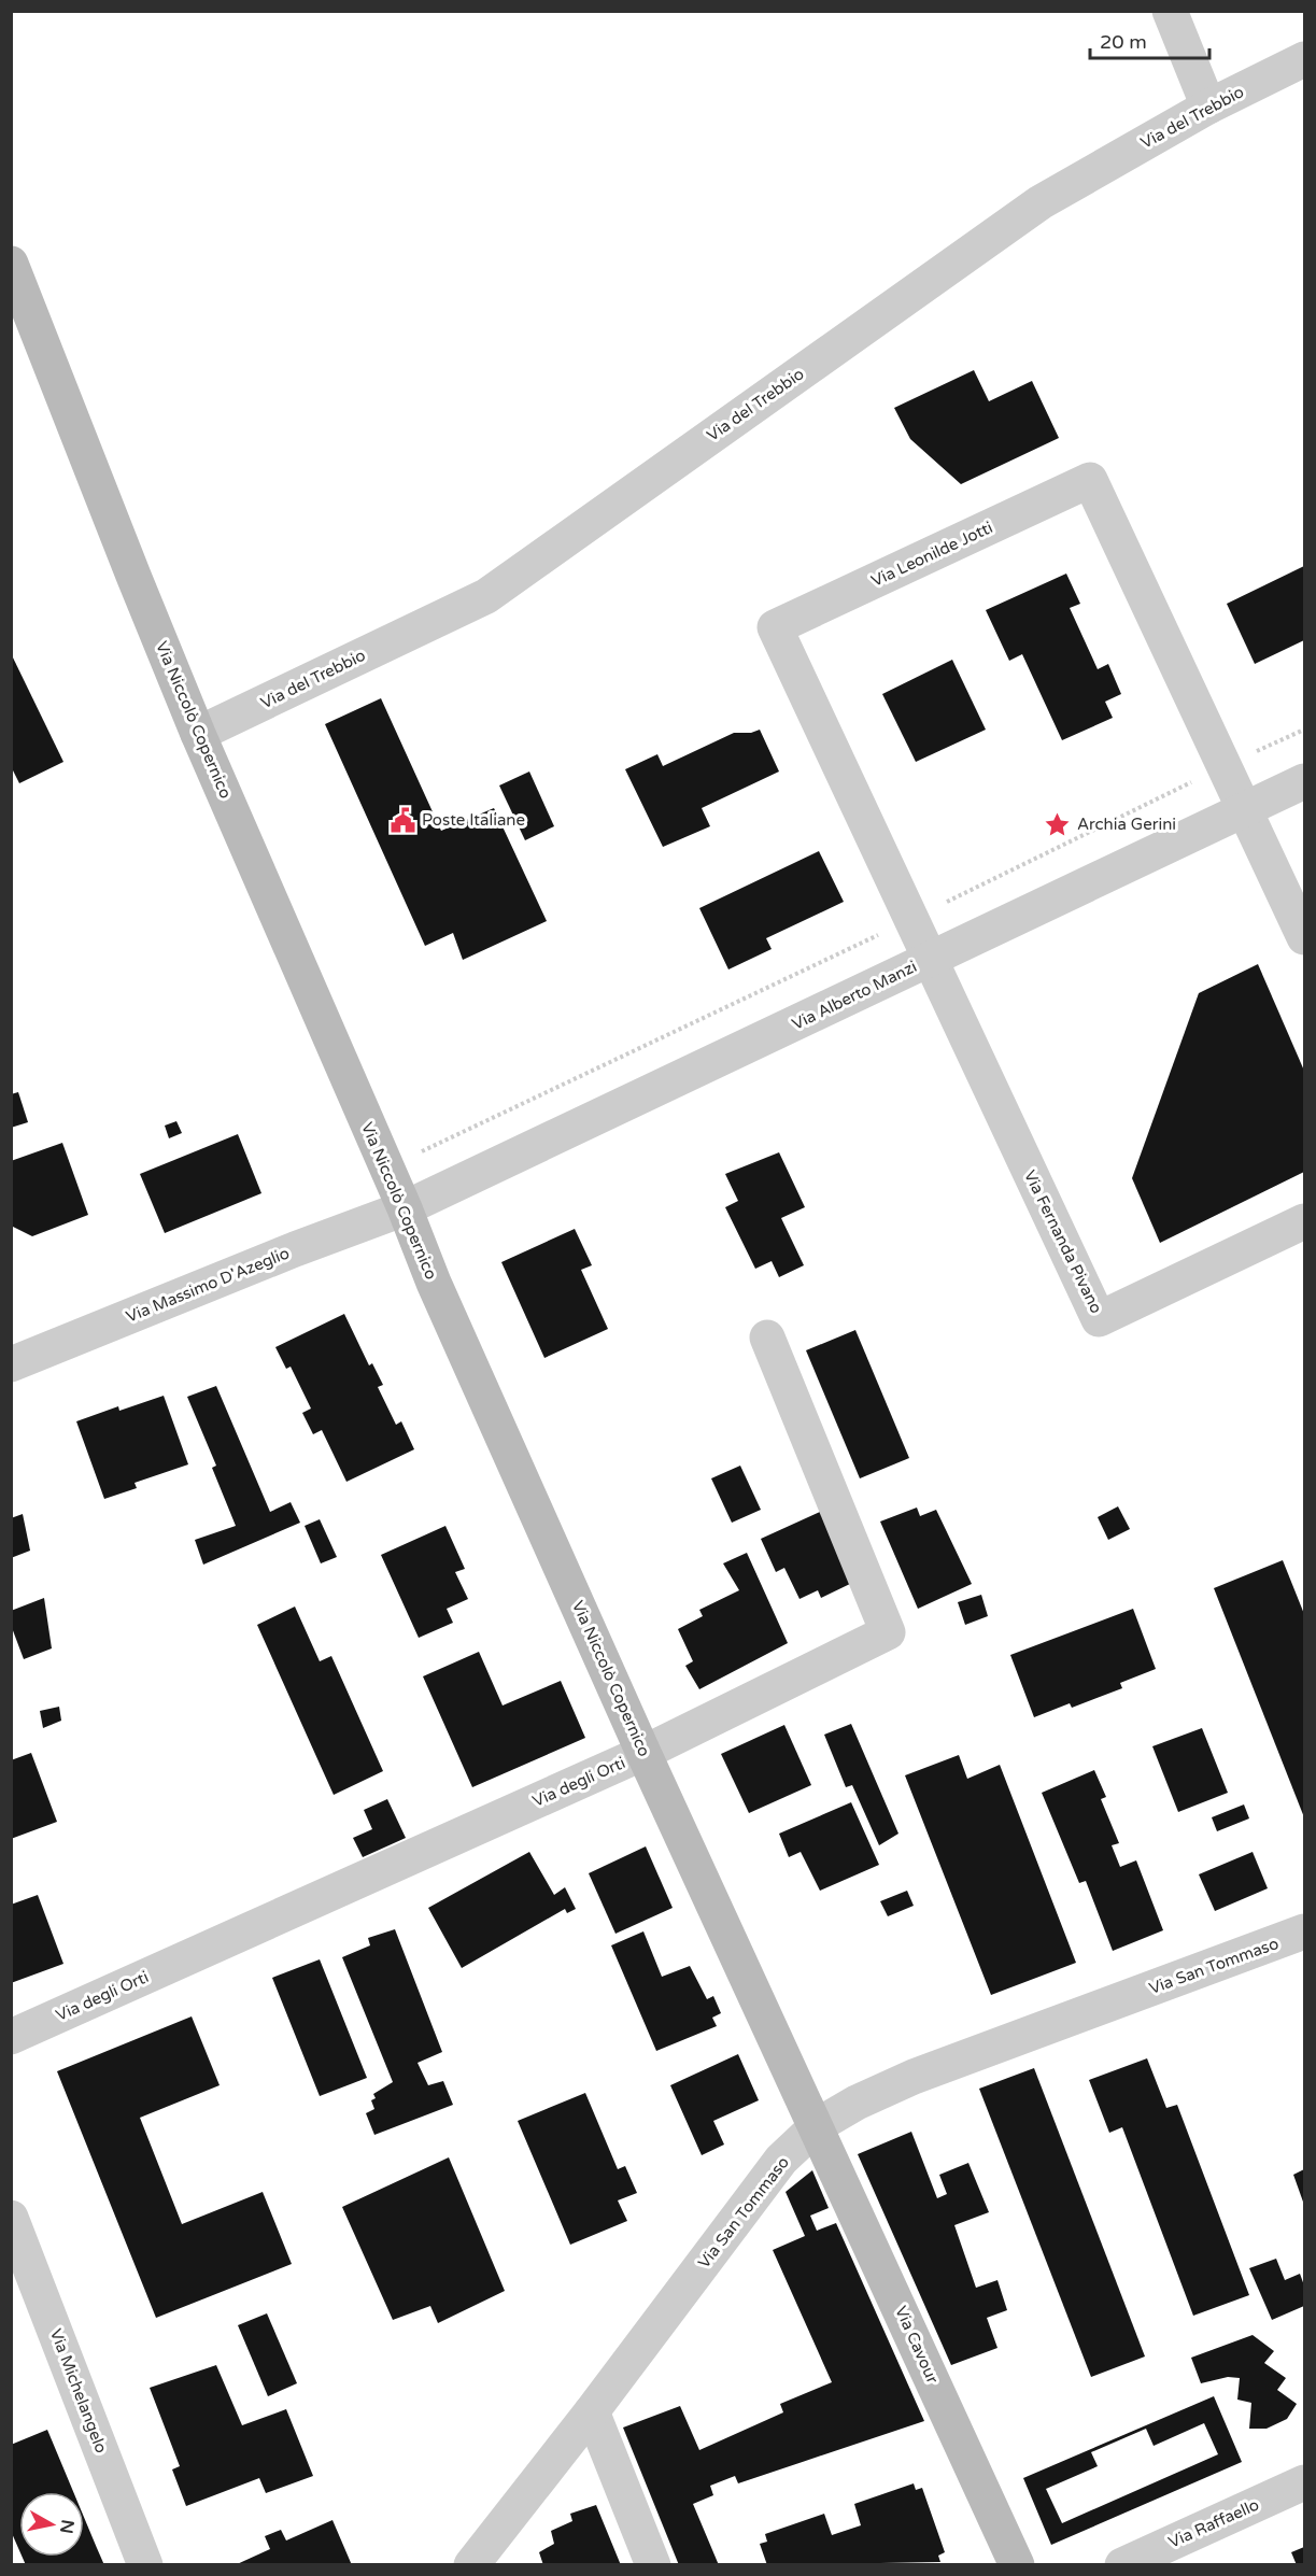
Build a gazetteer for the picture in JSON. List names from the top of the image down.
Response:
{
  "streets": {
    "main road": ["Via Niccolò Copernico", "Via Cavour"],
    "street": [
      "Via del Trebbio",
      "Via Leonilde Jotti",
      "Via Alberto Manzi",
      "Via Fernanda Pivano",
      "Via Massimo D'Azeglio",
      "Via degli Orti",
      "Via San Tommaso",
      "Via Michelangelo",
      "Via Raffaello"
    ]
  },
  "crossings": [
    ["Via del Trebbio", "Via Niccolò Copernico"],
    ["Via Leonilde Jotti", "Via Alberto Manzi"],
    ["Via Leonilde Jotti", "Via Fernanda Pivano"],
    ["Via Niccolò Copernico", "Via Alberto Manzi"],
    ["Via Niccolò Copernico", "Via Massimo D'Azeglio"],
    ["Via Niccolò Copernico", "Via degli Orti"],
    ["Via Niccolò Copernico", "Via San Tommaso"],
    ["Via Niccolò Copernico", "Via Cavour"],
    ["Via Alberto Manzi", "Via Fernanda Pivano"],
    ["Via Alberto Manzi", "Via Massimo D'Azeglio"],
    ["Via San Tommaso", "Via Cavour"]
  ],
  "places": {
    "public building": ["Poste Italiane"],
    "place": ["Archia Gerini"]
  },
  "scale_bar": "20 m",
  "north": "right"
}
